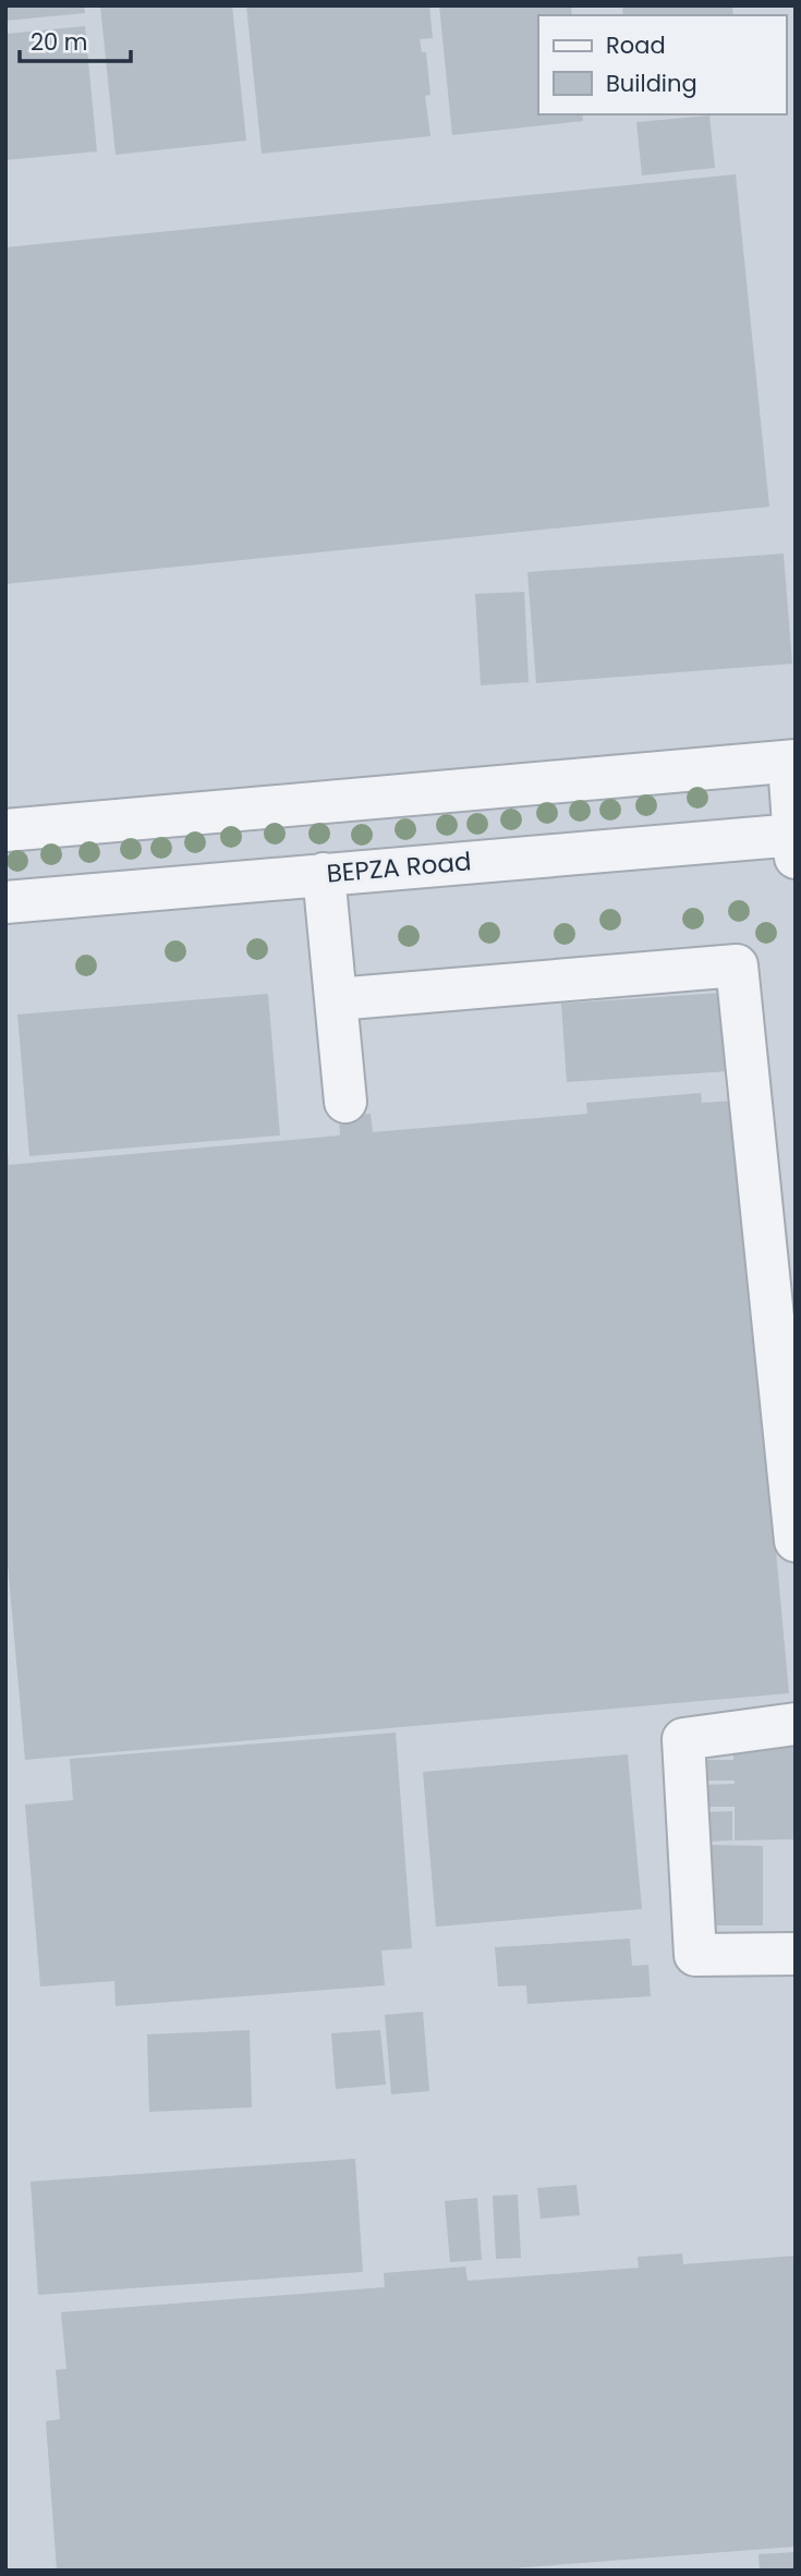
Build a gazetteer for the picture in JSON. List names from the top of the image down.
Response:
{
  "streets": {
    "lane": ["BEPZA Road"]
  },
  "legend": ["Road", "Building"],
  "scale_bar": "20 m"
}
